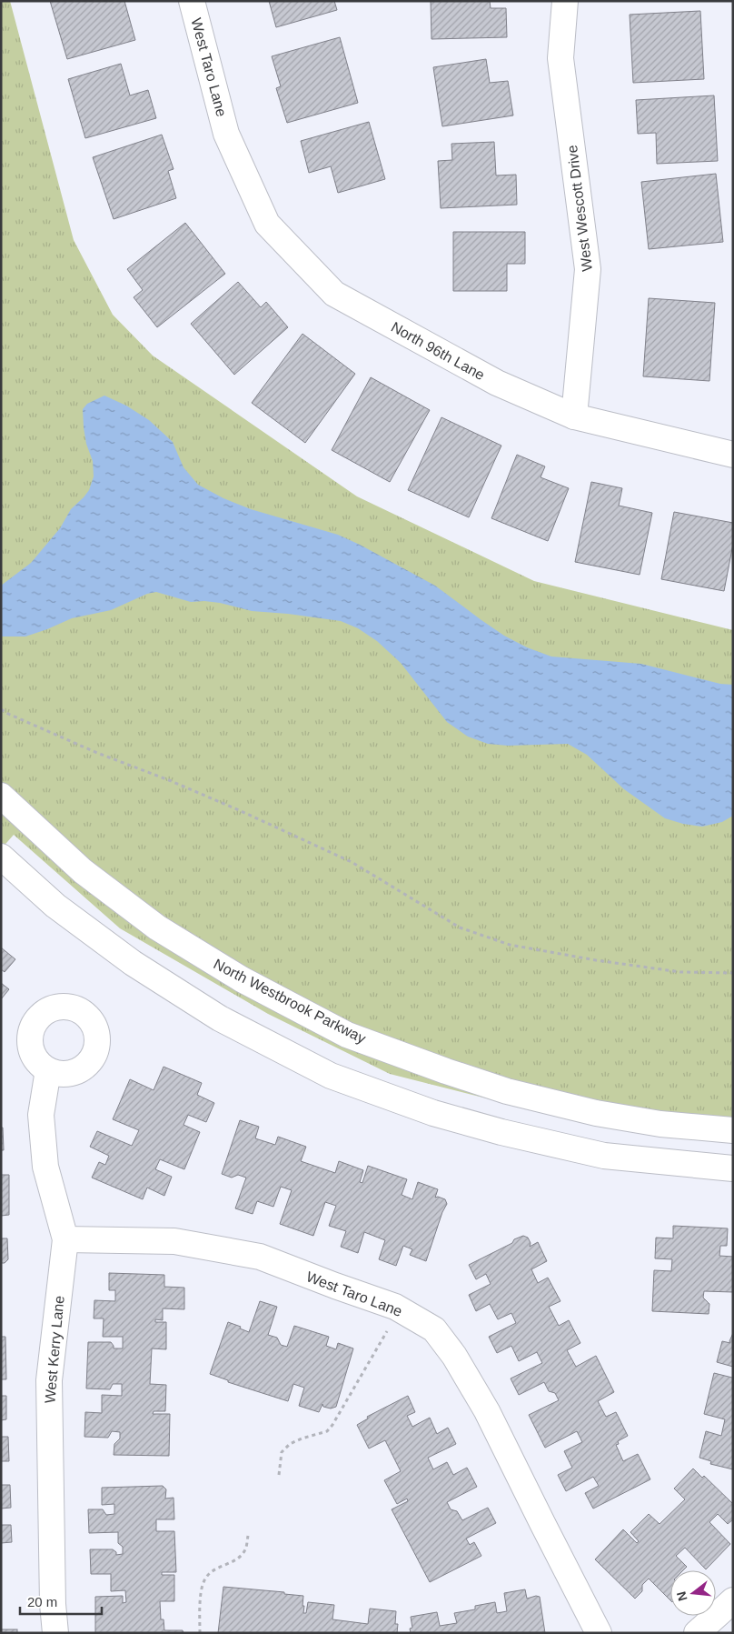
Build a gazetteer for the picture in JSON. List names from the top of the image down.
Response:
{
  "streets": {
    "street": [
      "West Taro Lane",
      "West Wescott Drive",
      "North 96th Lane",
      "North Westbrook Parkway",
      "West Kerry Lane"
    ]
  },
  "crossings": [
    ["West Taro Lane", "North 96th Lane"],
    ["West Taro Lane", "West Kerry Lane"],
    ["West Wescott Drive", "North 96th Lane"]
  ],
  "scale_bar": "20 m",
  "north": "left"
}
